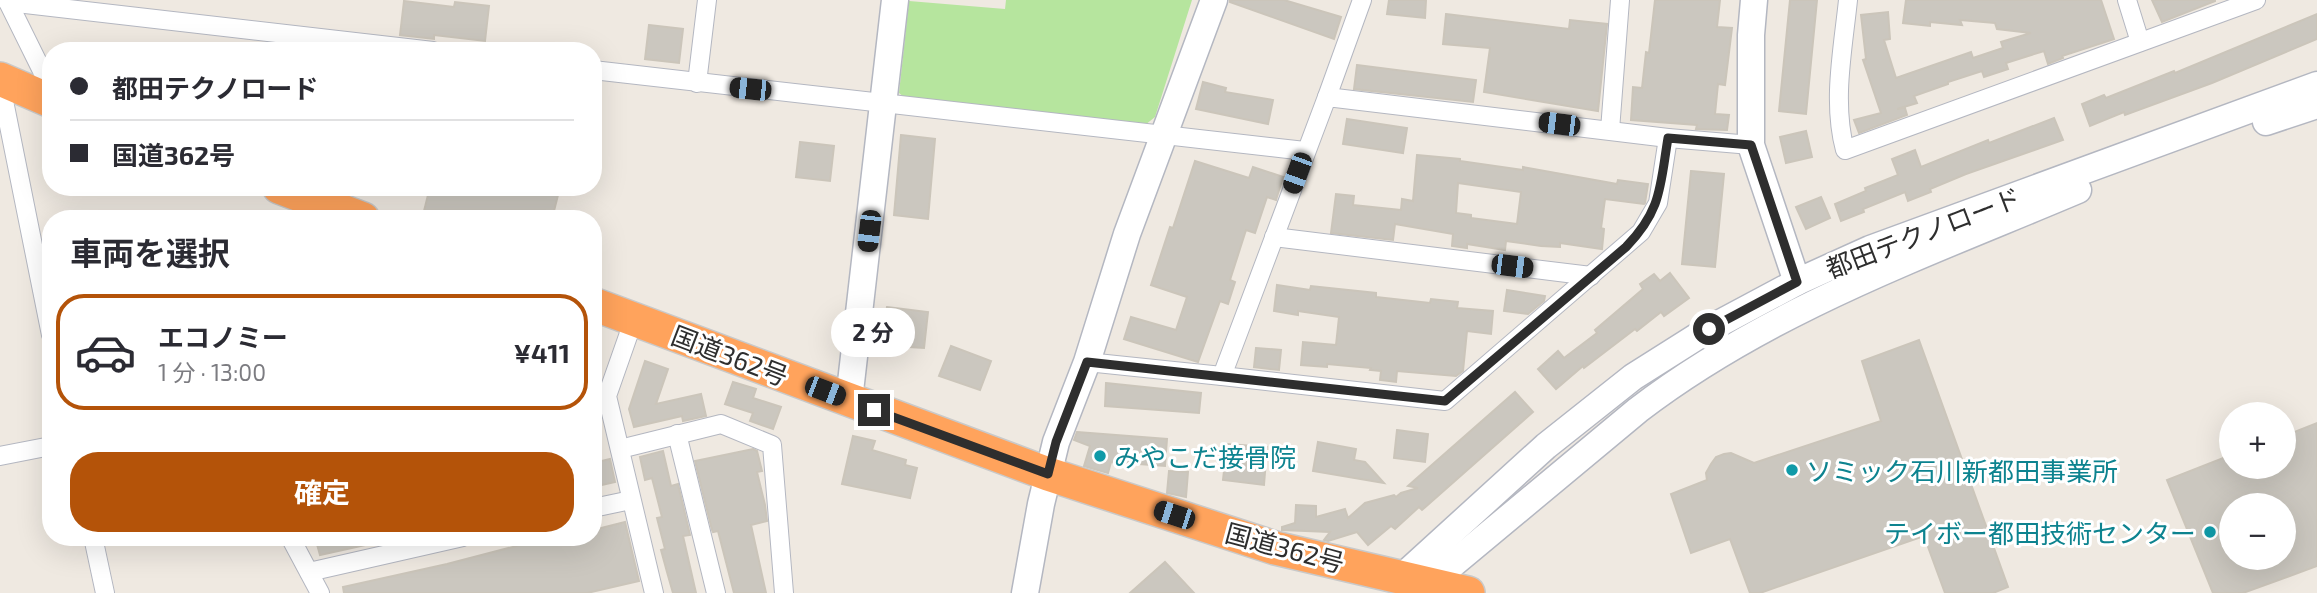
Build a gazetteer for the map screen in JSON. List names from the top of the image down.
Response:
{
  "streets": {
    "highway": ["国道362号"],
    "street": ["都田テクノロード"]
  },
  "crossings": [
    ["都田テクノロード", "国道362号"]
  ],
  "places": ["みやこだ接骨院", "ソミック石川新都田事業所", "テイボー都田技術センター"],
  "page": {
    "banner": ["都田テクノロード", "国道362号"],
    "heading": "車両を選択",
    "list": [
      {
        "name": "エコノミー",
        "note": "1 分 · 13:00",
        "value": "¥411"
      }
    ],
    "bubble": "2 分",
    "map_buttons": ["+", "−"],
    "buttons": "確定"
  }
}
